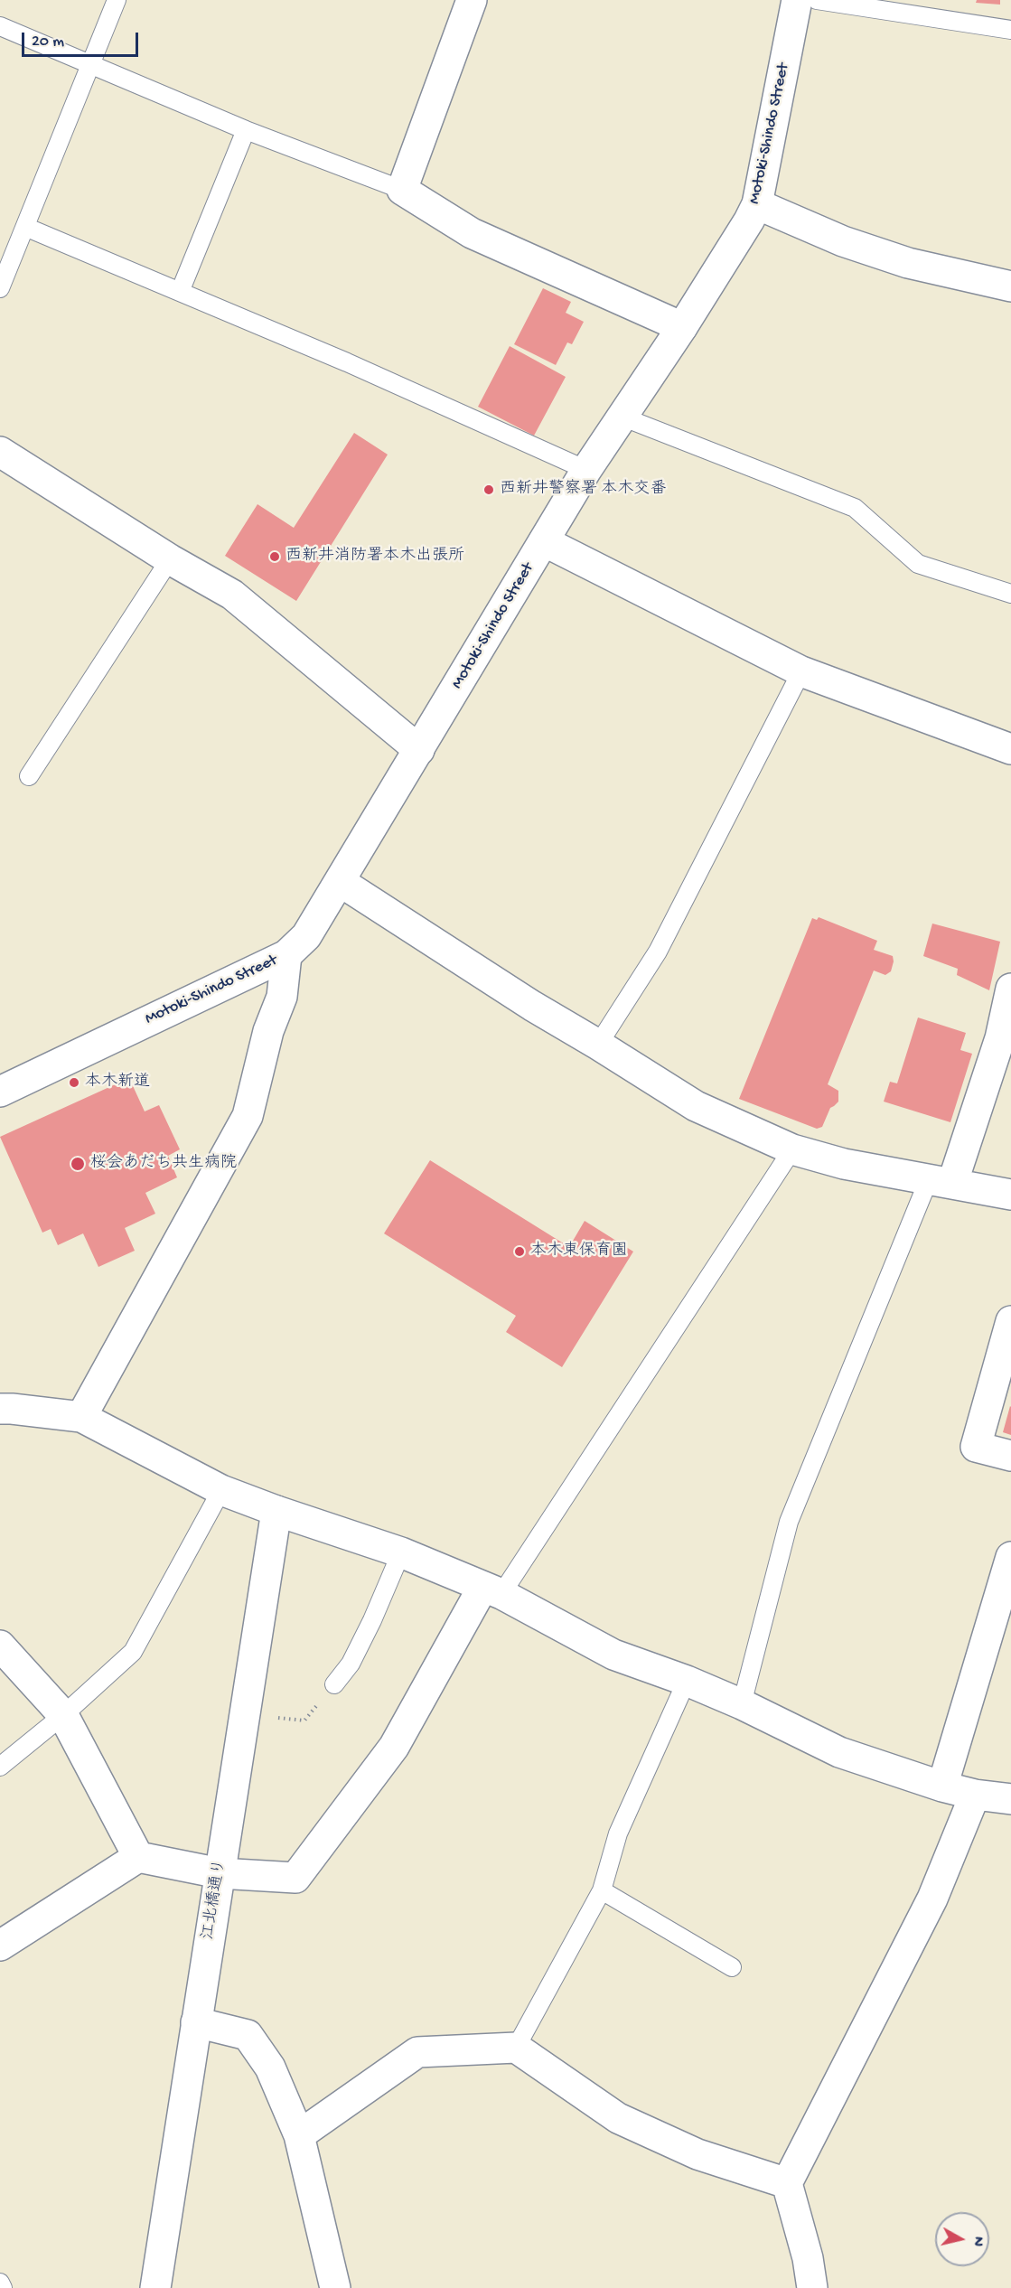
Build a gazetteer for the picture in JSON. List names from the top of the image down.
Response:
{
  "streets": {
    "street": ["Motoki-Shindo Street", "江北橋通り"]
  },
  "places": [
    "西新井警察署 本木交番",
    "西新井消防署本木出張所",
    "本木新道",
    "桜会あだち共生病院",
    "本木東保育園"
  ],
  "scale_bar": "20 m",
  "north": "right"
}
